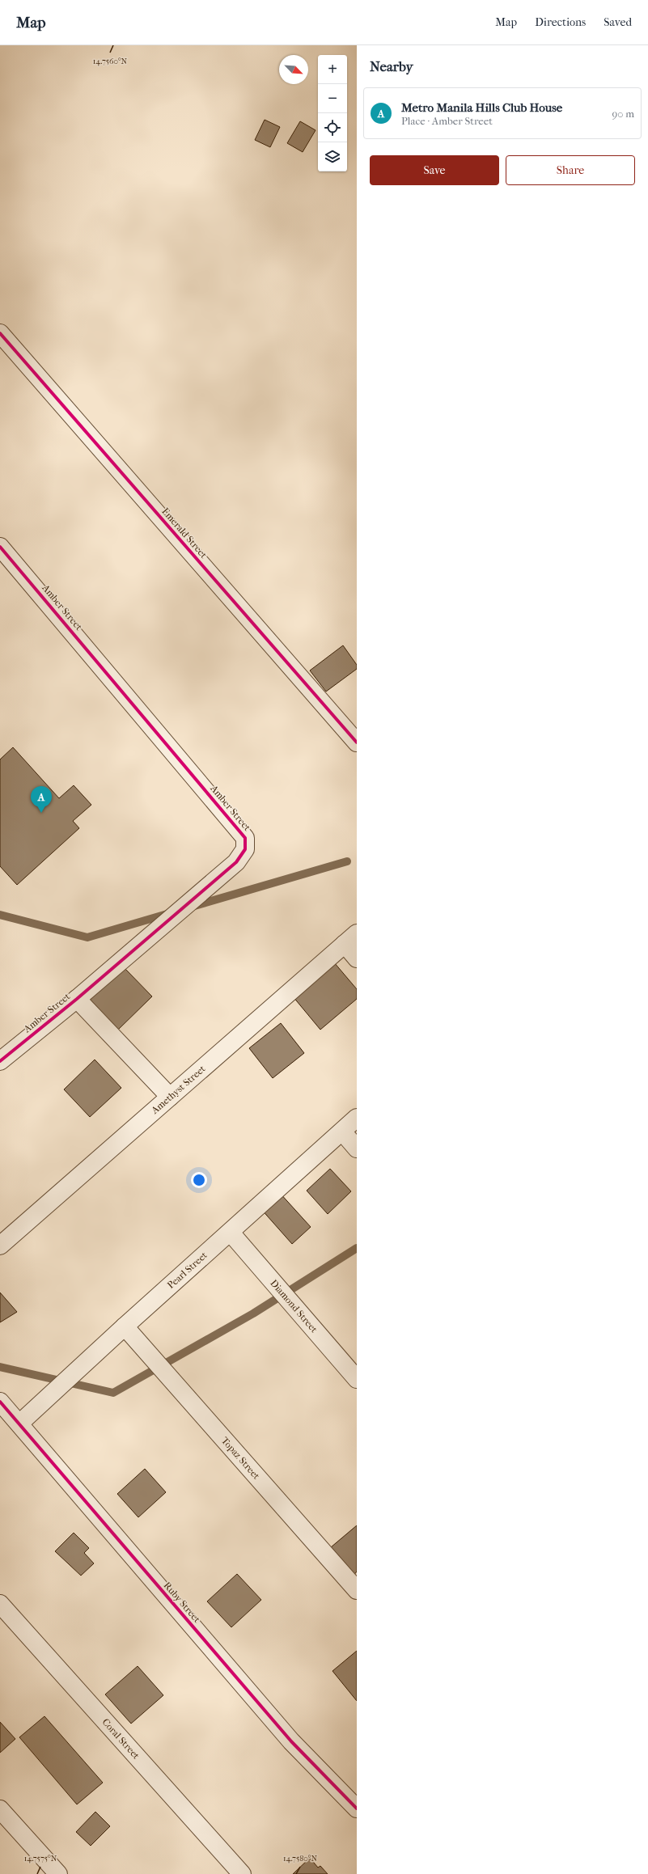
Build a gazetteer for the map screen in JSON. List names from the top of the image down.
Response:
{
  "streets": {
    "street": [
      "Emerald Street",
      "Amber Street",
      "Amethyst Street",
      "Pearl Street",
      "Diamond Street",
      "Topaz Street",
      "Ruby Street",
      "Coral Street"
    ]
  },
  "crossings": [
    ["Pearl Street", "Diamond Street"],
    ["Pearl Street", "Topaz Street"],
    ["Pearl Street", "Ruby Street"]
  ],
  "north": "bottom right",
  "page": {
    "header": "Map",
    "nav": ["Map", "Directions", "Saved"],
    "heading": "Nearby",
    "map_buttons": ["+", "−"],
    "list": [
      {
        "mark": "A",
        "name": "Metro Manila Hills Club House",
        "note": "Place · Amber Street",
        "value": "90 m"
      }
    ],
    "buttons": ["Save", "Share"],
    "pins": "A"
  },
  "coordinates": ["14.7560°N", "14.7575°N", "14.7580°N"]
}
